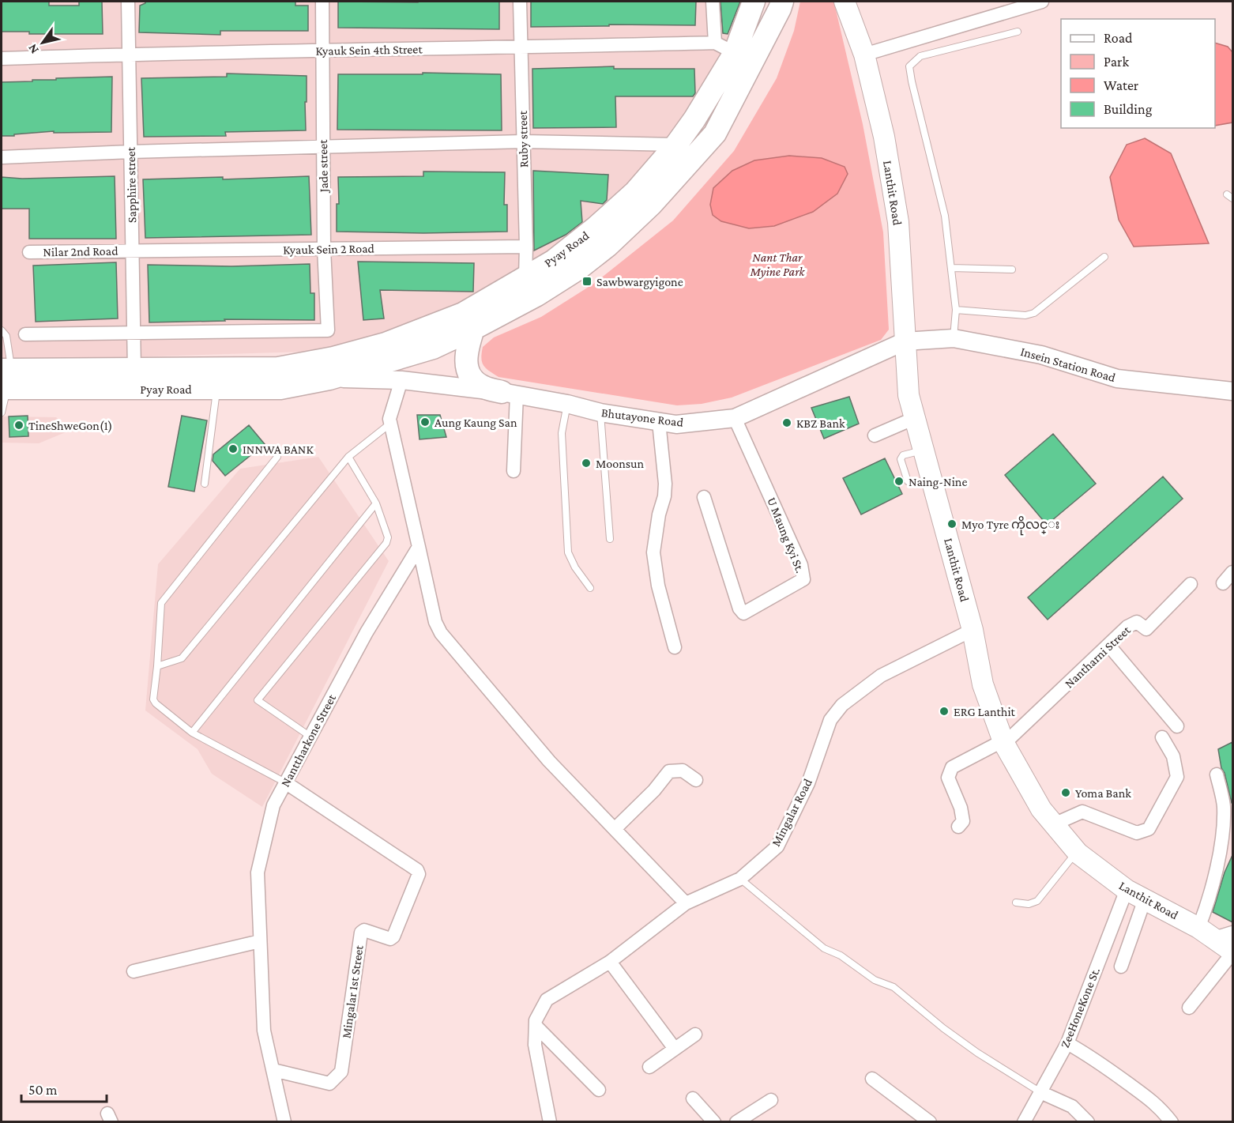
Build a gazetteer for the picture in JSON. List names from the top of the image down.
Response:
{
  "streets": {
    "highway": ["Pyay Road"],
    "main road": ["Lanthit Road", "Insein Station Road", "Bhutayone Road"],
    "street": [
      "Kyauk Sein 4th Street",
      "Ruby street",
      "Jade street",
      "Sapphire street",
      "Kyauk Sein 2 Road",
      "Nilar 2nd Road",
      "U Maung Kyi St.",
      "Nantharni Street",
      "Nanttharkone Street",
      "Mingalar Road",
      "Mingalar 1st Street",
      "ZeeHoneKone St."
    ]
  },
  "crossings": [
    ["Kyauk Sein 4th Street", "Ruby street"],
    ["Kyauk Sein 4th Street", "Jade street"],
    ["Kyauk Sein 4th Street", "Sapphire street"],
    ["Kyauk Sein 4th Street", "Pyay Road"],
    ["Ruby street", "Kyauk Sein 2 Road"],
    ["Ruby street", "Pyay Road"],
    ["Jade street", "Sapphire street"],
    ["Jade street", "Kyauk Sein 2 Road"],
    ["Sapphire street", "Kyauk Sein 2 Road"],
    ["Sapphire street", "Pyay Road"],
    ["Sapphire street", "Nilar 2nd Road"],
    ["Lanthit Road", "Insein Station Road"],
    ["Lanthit Road", "Bhutayone Road"],
    ["Lanthit Road", "Nantharni Street"],
    ["Lanthit Road", "Mingalar Road"],
    ["Lanthit Road", "ZeeHoneKone St."],
    ["Kyauk Sein 2 Road", "Nilar 2nd Road"],
    ["Pyay Road", "Bhutayone Road"],
    ["Insein Station Road", "Bhutayone Road"],
    ["Bhutayone Road", "U Maung Kyi St."],
    ["Nanttharkone Street", "Mingalar 1st Street"]
  ],
  "parks": ["Nant Thar Myine Park"],
  "places": {
    "transit": ["Sawbwargyigone"],
    "other": [
      "Aung Kaung San",
      "KBZ Bank",
      "TineShweGon(1)",
      "INNWA BANK",
      "Moonsun",
      "Naing-Nine",
      "Myo Tyre ကိုလင္း",
      "ERG Lanthit",
      "Yoma Bank"
    ]
  },
  "legend": [
    "Road",
    "Park",
    "Water",
    "Building"
  ],
  "scale_bar": "50 m",
  "north": "bottom left"
}
